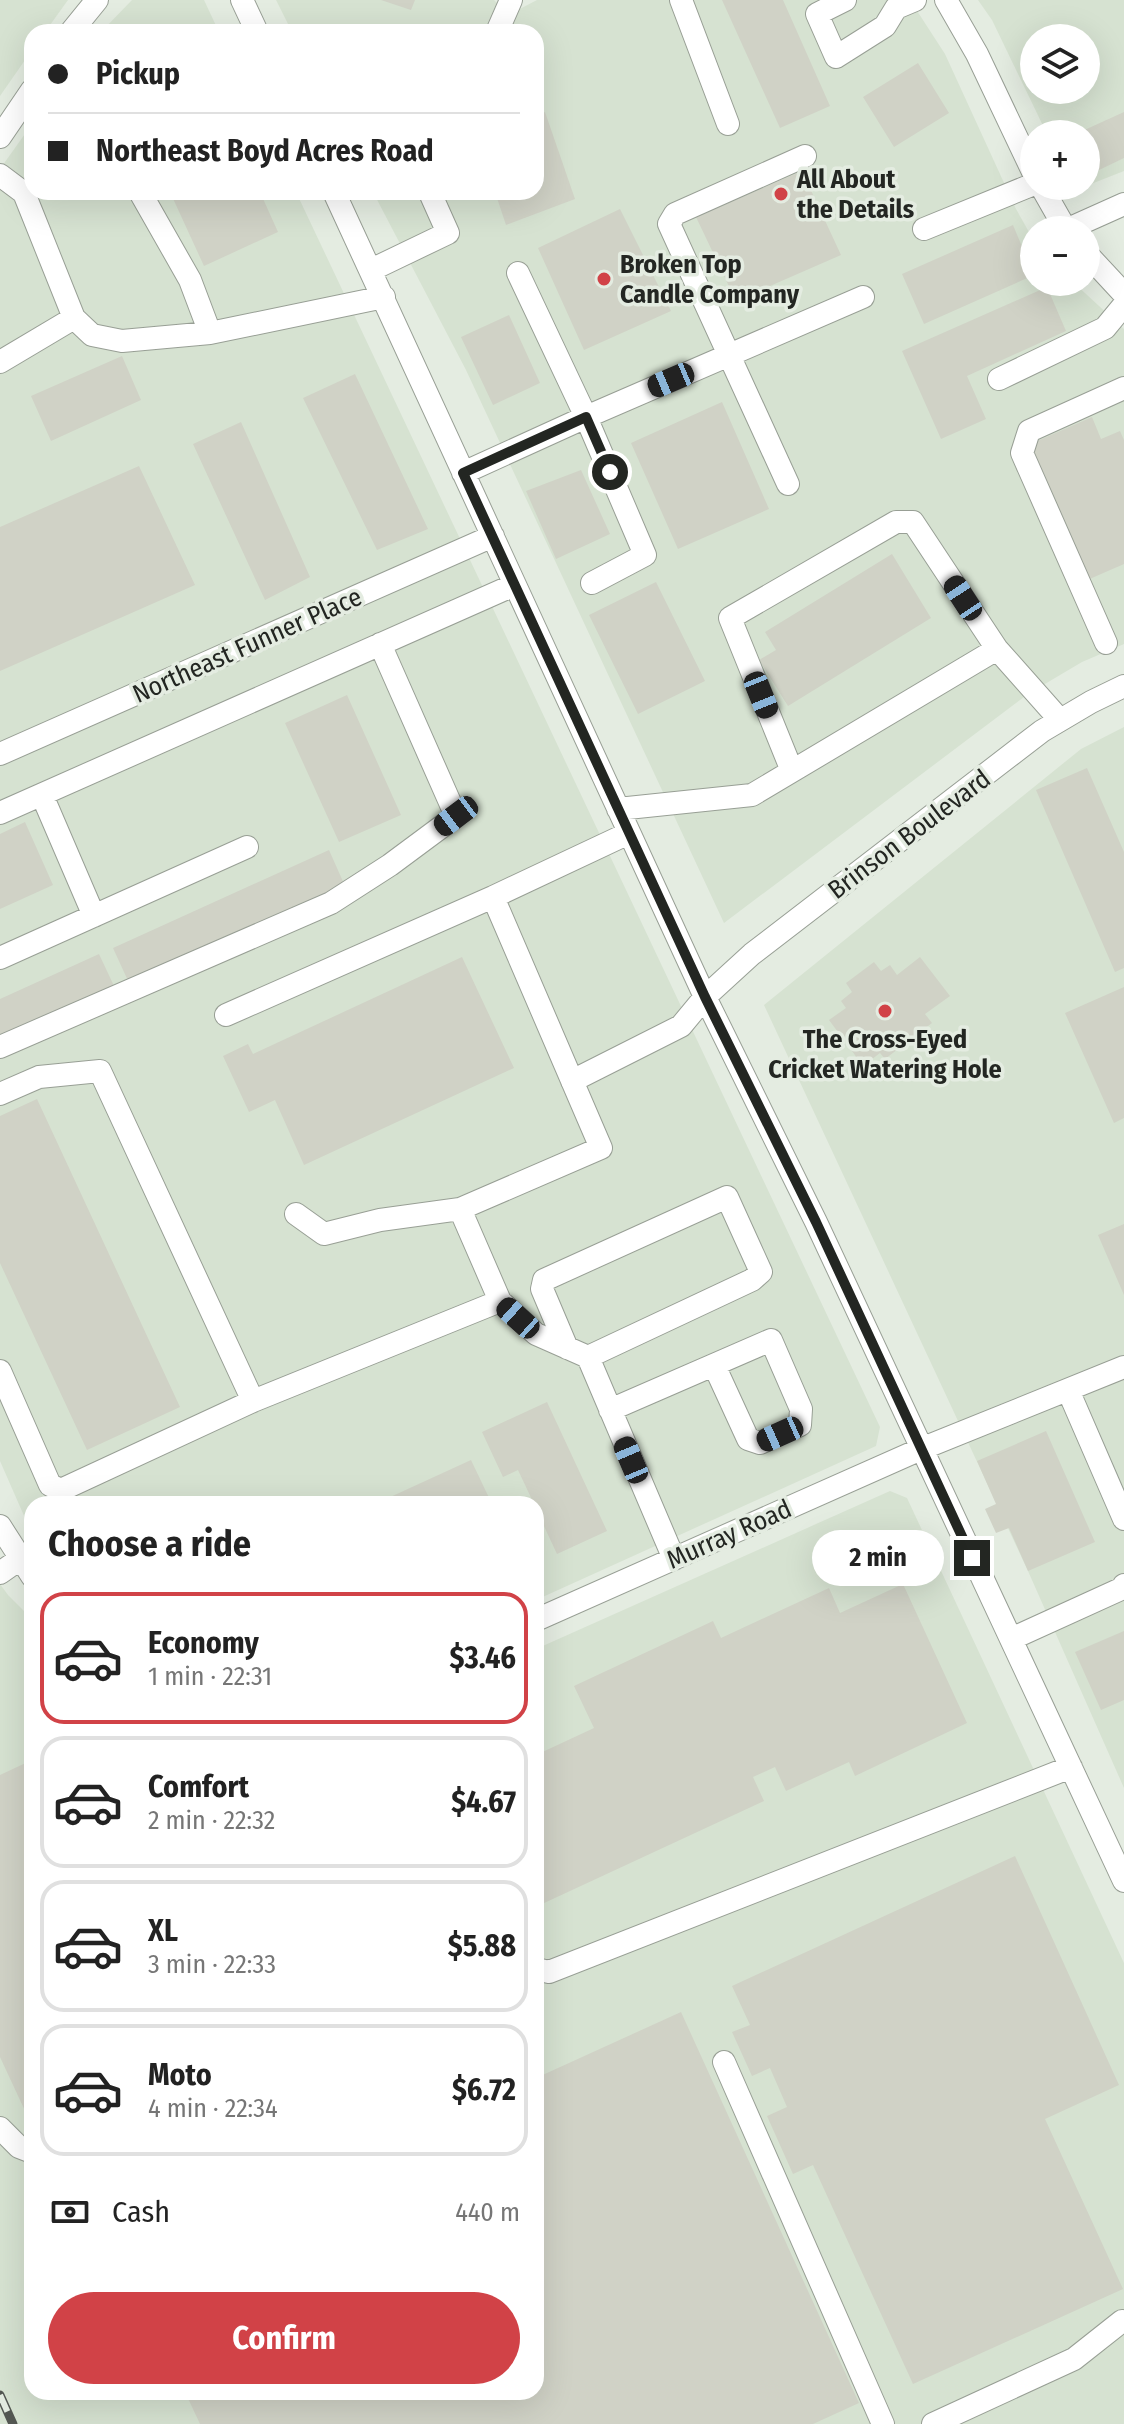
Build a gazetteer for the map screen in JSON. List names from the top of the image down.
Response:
{
  "streets": {
    "street": ["Northeast Funner Place", "Brinson Boulevard", "Murray Road"]
  },
  "places": ["All About the Details", "Broken Top Candle Company", "The Cross-Eyed Cricket Watering Hole"],
  "page": {
    "map_buttons": ["+", "−"],
    "banner": ["Pickup", "Northeast Boyd Acres Road"],
    "heading": "Choose a ride",
    "bubble": "2 min",
    "list": [
      {
        "name": "Economy",
        "note": "1 min · 22:31",
        "value": "$3.46"
      },
      {
        "name": "Comfort",
        "note": "2 min · 22:32",
        "value": "$4.67"
      },
      {
        "name": "XL",
        "note": "3 min · 22:33",
        "value": "$5.88"
      },
      {
        "name": "Moto",
        "note": "4 min · 22:34",
        "value": "$6.72"
      }
    ],
    "pay": ["Cash", "440 m"],
    "buttons": "Confirm"
  }
}
